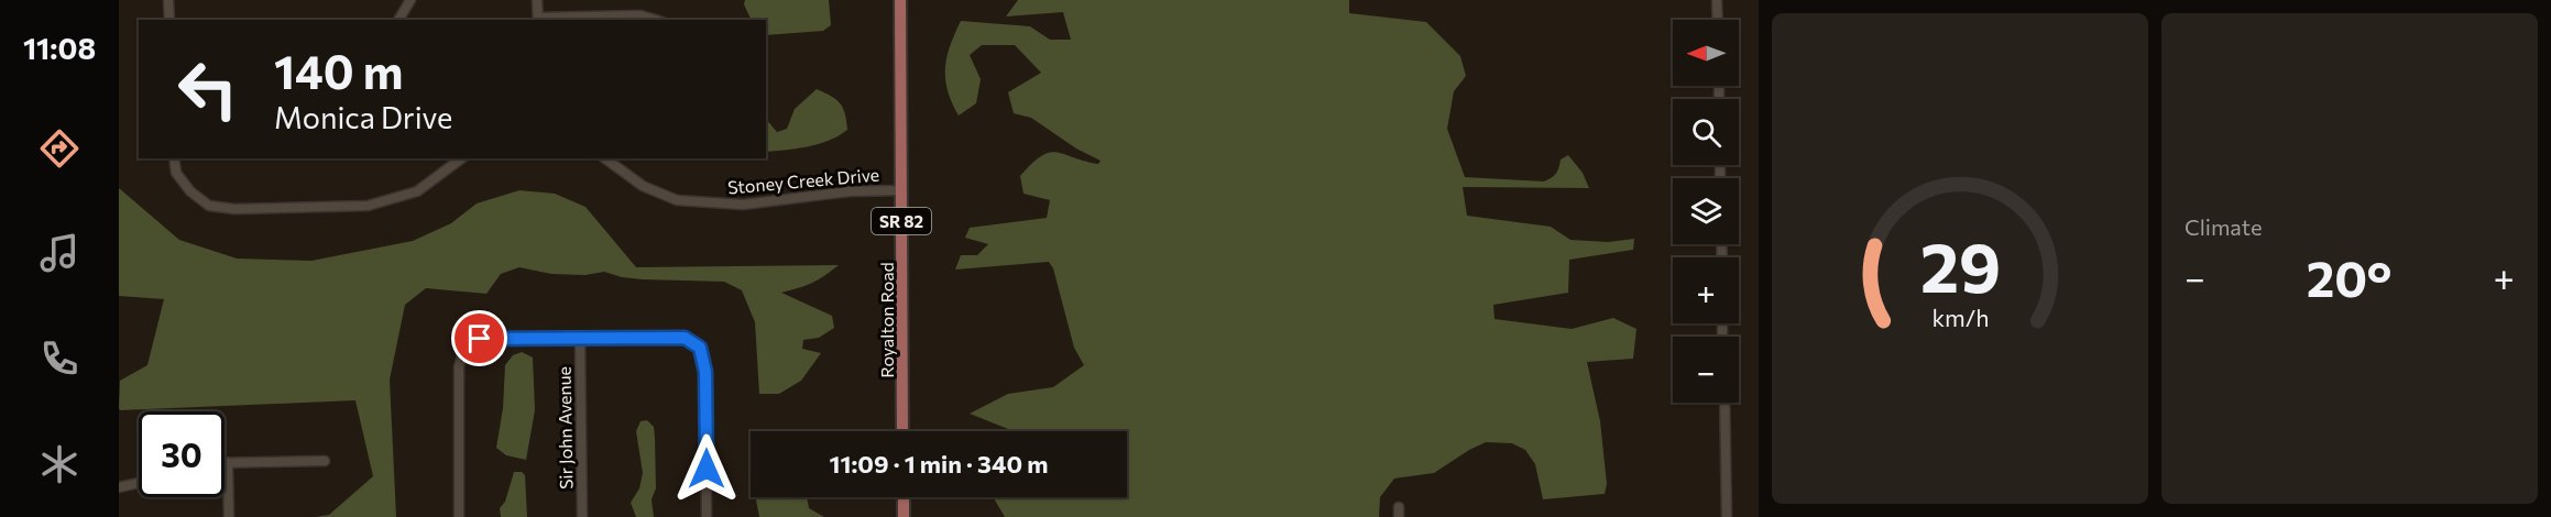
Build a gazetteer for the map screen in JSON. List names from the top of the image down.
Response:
{
  "streets": {
    "main road": ["SR 82", "Royalton Road"],
    "street": ["Stoney Creek Drive", "Sir John Avenue"]
  },
  "crossings": [
    ["Stoney Creek Drive", "Royalton Road"]
  ],
  "north": "left",
  "page": {
    "tabs": "11:08",
    "tile": "Climate",
    "map_buttons": ["+", "−"],
    "turn": ["140 m", "Monica Drive"],
    "heat": ["−", "20°", "+"],
    "limit": "30",
    "trip": "11:09 · 1 min · 340 m",
    "gauge": ["29", "km/h"]
  }
}
